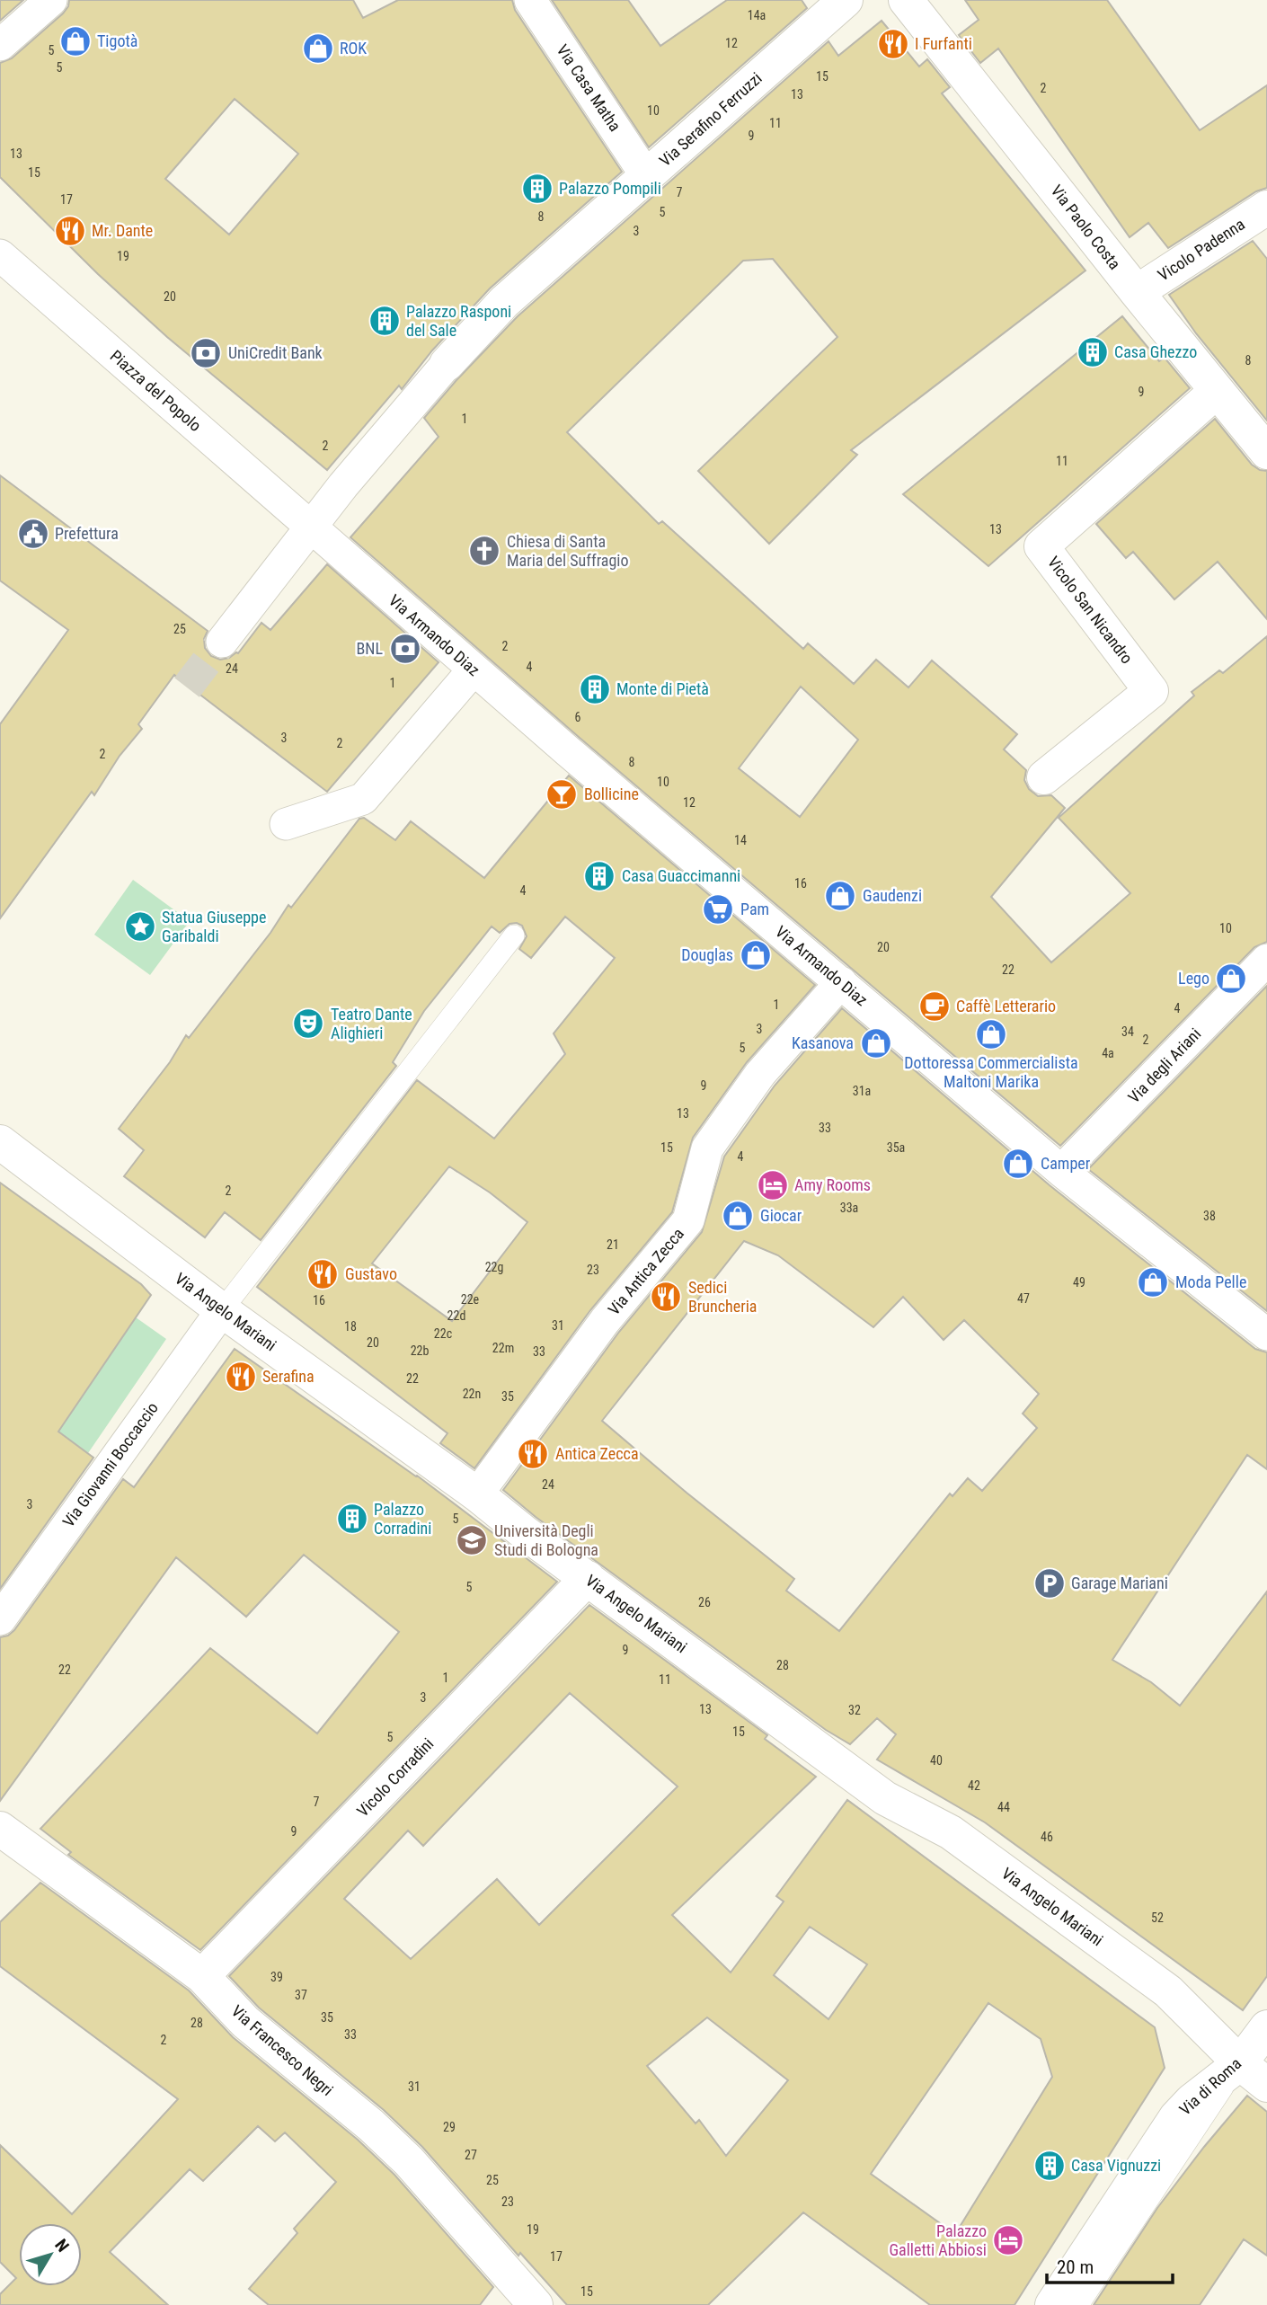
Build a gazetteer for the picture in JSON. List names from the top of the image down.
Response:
{
  "streets": {
    "street": [
      "Via Casa Matha",
      "Via Serafino Ferruzzi",
      "Via Paolo Costa",
      "Vicolo Padenna",
      "Piazza del Popolo",
      "Vicolo San Nicandro",
      "Via Armando Diaz",
      "Via degli Ariani",
      "Via Antica Zecca",
      "Via Angelo Mariani",
      "Via Giovanni Boccaccio",
      "Vicolo Corradini",
      "Via Francesco Negri",
      "Via di Roma"
    ]
  },
  "crossings": [
    ["Via Casa Matha", "Via Serafino Ferruzzi"],
    ["Via Serafino Ferruzzi", "Piazza del Popolo"],
    ["Via Serafino Ferruzzi", "Via Armando Diaz"],
    ["Via Paolo Costa", "Vicolo Padenna"],
    ["Via Paolo Costa", "Vicolo San Nicandro"],
    ["Piazza del Popolo", "Via Armando Diaz"],
    ["Via Armando Diaz", "Via degli Ariani"],
    ["Via Armando Diaz", "Via Antica Zecca"],
    ["Via Antica Zecca", "Via Angelo Mariani"],
    ["Via Angelo Mariani", "Via Giovanni Boccaccio"],
    ["Via Angelo Mariani", "Vicolo Corradini"],
    ["Via Angelo Mariani", "Via di Roma"],
    ["Vicolo Corradini", "Via Francesco Negri"]
  ],
  "places": {
    "shop": [
      "Tigotà",
      "ROK",
      "Gaudenzi",
      "Douglas",
      "Lego",
      "Dottoressa Commercialista Maltoni Marika",
      "Kasanova",
      "Camper",
      "Giocar",
      "Moda Pelle"
    ],
    "restaurant": [
      "I Furfanti",
      "Mr. Dante",
      "Gustavo",
      "Sedici Bruncheria",
      "Serafina",
      "Antica Zecca"
    ],
    "building": [
      "Palazzo Pompili",
      "Palazzo Rasponi del Sale",
      "Casa Ghezzo",
      "Monte di Pietà",
      "Casa Guaccimanni",
      "Palazzo Corradini",
      "Casa Vignuzzi"
    ],
    "bank": ["UniCredit Bank", "BNL"],
    "public building": ["Prefettura"],
    "church": ["Chiesa di Santa Maria del Suffragio"],
    "bar": ["Bollicine"],
    "supermarket": ["Pam"],
    "place": ["Statua Giuseppe Garibaldi"],
    "cafe": ["Caffè Letterario"],
    "theatre": ["Teatro Dante Alighieri"],
    "hotel": ["Amy Rooms", "Palazzo Galletti Abbiosi"],
    "school or university": ["Università Degli Studi di Bologna"],
    "parking": ["Garage Mariani"]
  },
  "house_numbers": [
    "14a",
    "12",
    "5",
    "5",
    "15",
    "2",
    "13",
    "10",
    "11",
    "9",
    "13",
    "15",
    "7",
    "17",
    "5",
    "8",
    "3",
    "19",
    "20",
    "8",
    "9",
    "1",
    "2",
    "11",
    "13",
    "25",
    "2",
    "4",
    "24",
    "1",
    "6",
    "3",
    "2",
    "2",
    "8",
    "10",
    "12",
    "14",
    "16",
    "4",
    "10",
    "20",
    "22",
    "1",
    "4",
    "3",
    "34",
    "2",
    "5",
    "4a",
    "9",
    "31a",
    "13",
    "33",
    "15",
    "35a",
    "4",
    "2",
    "33a",
    "38",
    "21",
    "22g",
    "23",
    "49",
    "47",
    "22e",
    "16",
    "22d",
    "31",
    "18",
    "22c",
    "20",
    "22m",
    "22b",
    "33",
    "22",
    "22n",
    "35",
    "24",
    "3",
    "5",
    "5",
    "26",
    "9",
    "28",
    "22",
    "1",
    "11",
    "3",
    "13",
    "32",
    "15",
    "5",
    "40",
    "42",
    "7",
    "44",
    "9",
    "46",
    "52",
    "39",
    "37",
    "35",
    "28",
    "33",
    "2",
    "31",
    "29",
    "27",
    "25",
    "23",
    "19",
    "17",
    "15"
  ],
  "scale_bar": "20 m",
  "north": "top right"
}
